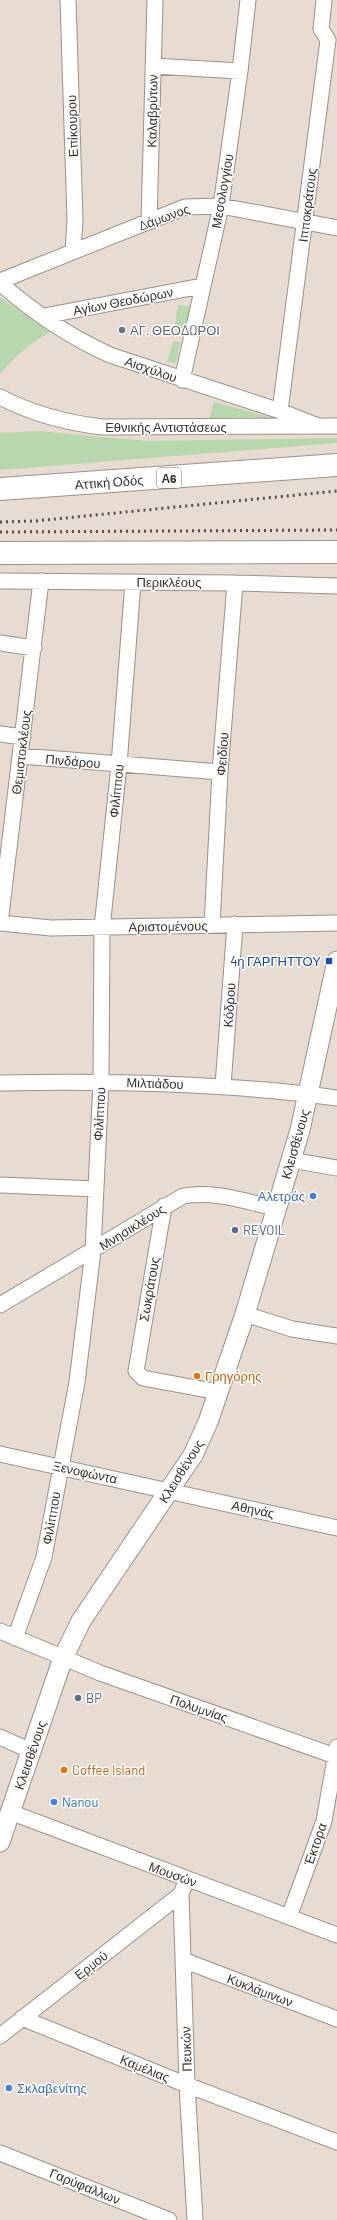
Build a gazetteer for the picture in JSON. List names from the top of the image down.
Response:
{
  "streets": {
    "highway": ["Α6", "Αττική Οδός"],
    "main road": ["Κλεισθένους"],
    "street": [
      "Καλαβρύτων",
      "Επίκουρου",
      "Μεσολογγίου",
      "Ιπποκράτους",
      "Δάμωνος",
      "Αγίων Θεοδώρων",
      "Αισχύλου",
      "Εθνικής Αντιστάσεως",
      "Περικλέους",
      "Θεμιστοκλέους",
      "Φειδίου",
      "Πινδάρου",
      "Φιλίππου",
      "Αριστομένους",
      "Κόδρου",
      "Μιλτιάδου",
      "Μνησικλέους",
      "Σωκράτους",
      "Ξενοφώντα",
      "Αθηνάς",
      "Πολυμνίας",
      "Έκτορα",
      "Μουσών",
      "Ερμού",
      "Κυκλάμινων",
      "Πευκών",
      "Καμέλιας",
      "Γαρύφαλλων"
    ]
  },
  "crossings": [
    ["Καλαβρύτων", "Δάμωνος"],
    ["Επίκουρου", "Δάμωνος"],
    ["Μεσολογγίου", "Δάμωνος"],
    ["Μεσολογγίου", "Αγίων Θεοδώρων"],
    ["Μεσολογγίου", "Αισχύλου"],
    ["Ιπποκράτους", "Δάμωνος"],
    ["Ιπποκράτους", "Αισχύλου"],
    ["Δάμωνος", "Αισχύλου"],
    ["Αγίων Θεοδώρων", "Αισχύλου"],
    ["Αισχύλου", "Εθνικής Αντιστάσεως"],
    ["Περικλέους", "Θεμιστοκλέους"],
    ["Περικλέους", "Φειδίου"],
    ["Περικλέους", "Φιλίππου"],
    ["Θεμιστοκλέους", "Πινδάρου"],
    ["Θεμιστοκλέους", "Αριστομένους"],
    ["Φειδίου", "Πινδάρου"],
    ["Φειδίου", "Αριστομένους"],
    ["Πινδάρου", "Φιλίππου"],
    ["Φιλίππου", "Αριστομένους"],
    ["Φιλίππου", "Μιλτιάδου"],
    ["Φιλίππου", "Μνησικλέους"],
    ["Φιλίππου", "Ξενοφώντα"],
    ["Φιλίππου", "Πολυμνίας"],
    ["Αριστομένους", "Κόδρου"],
    ["Κόδρου", "Μιλτιάδου"],
    ["Μιλτιάδου", "Κλεισθένους"],
    ["Κλεισθένους", "Μνησικλέους"],
    ["Κλεισθένους", "Σωκράτους"],
    ["Κλεισθένους", "Ξενοφώντα"],
    ["Κλεισθένους", "Αθηνάς"],
    ["Κλεισθένους", "Πολυμνίας"],
    ["Κλεισθένους", "Μουσών"],
    ["Μνησικλέους", "Σωκράτους"],
    ["Ξενοφώντα", "Αθηνάς"],
    ["Πολυμνίας", "Έκτορα"],
    ["Έκτορα", "Μουσών"],
    ["Μουσών", "Πευκών"],
    ["Ερμού", "Πευκών"],
    ["Ερμού", "Καμέλιας"],
    ["Κυκλάμινων", "Πευκών"],
    ["Πευκών", "Καμέλιας"]
  ],
  "places": {
    "other": [
      "ΑΓ. ΘΕΟΔΩΡΟΙ",
      "Αλετράς",
      "REVOIL",
      "Γρηγόρης",
      "BP",
      "Coffee Island",
      "Nanou",
      "Σκλαβενίτης"
    ],
    "transit": ["4η ΓΑΡΓΗΤΤΟΥ"]
  }
}
